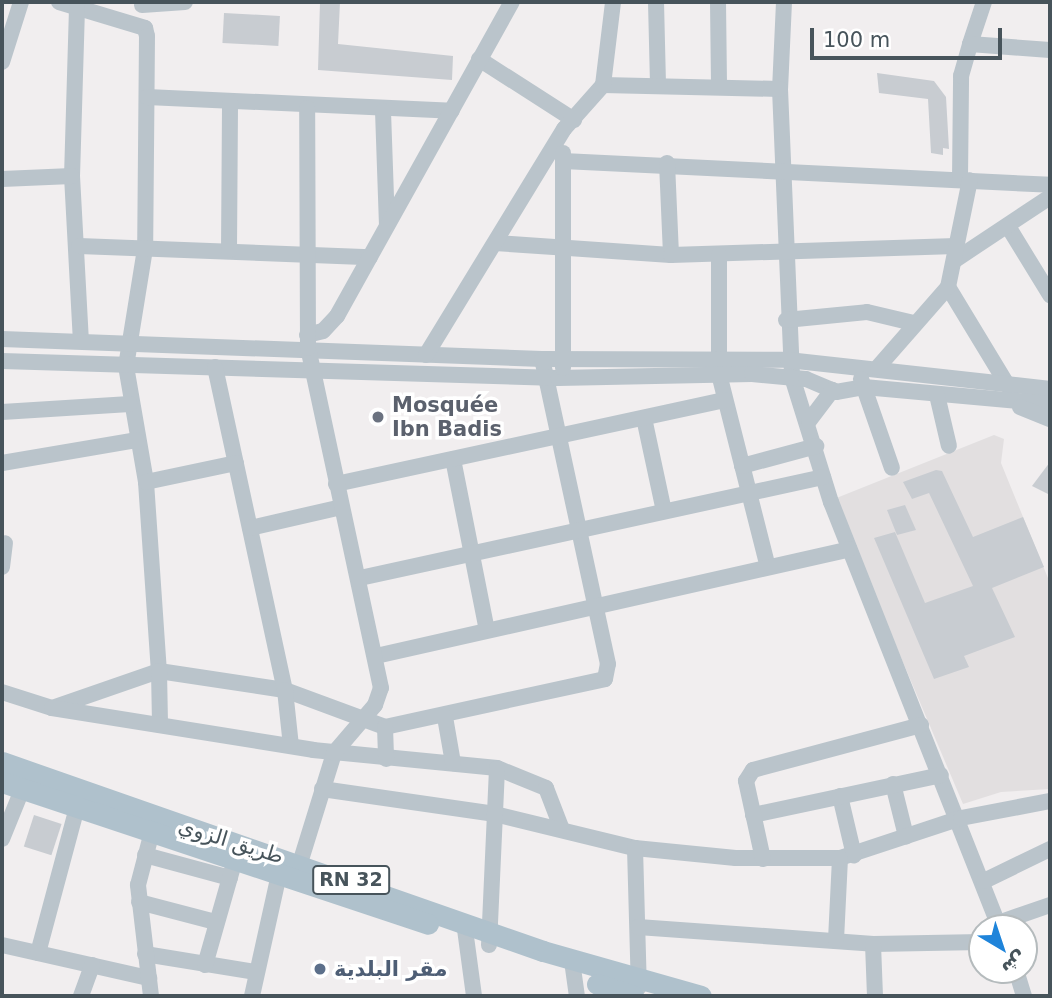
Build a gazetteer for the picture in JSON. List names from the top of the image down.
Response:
{
  "streets": {
    "main road": ["طريق الزوي", "RN 32"]
  },
  "places": ["Mosquée Ibn Badis", "مقر البلدية"],
  "scale_bar": "100 m",
  "north": "bottom right"
}
